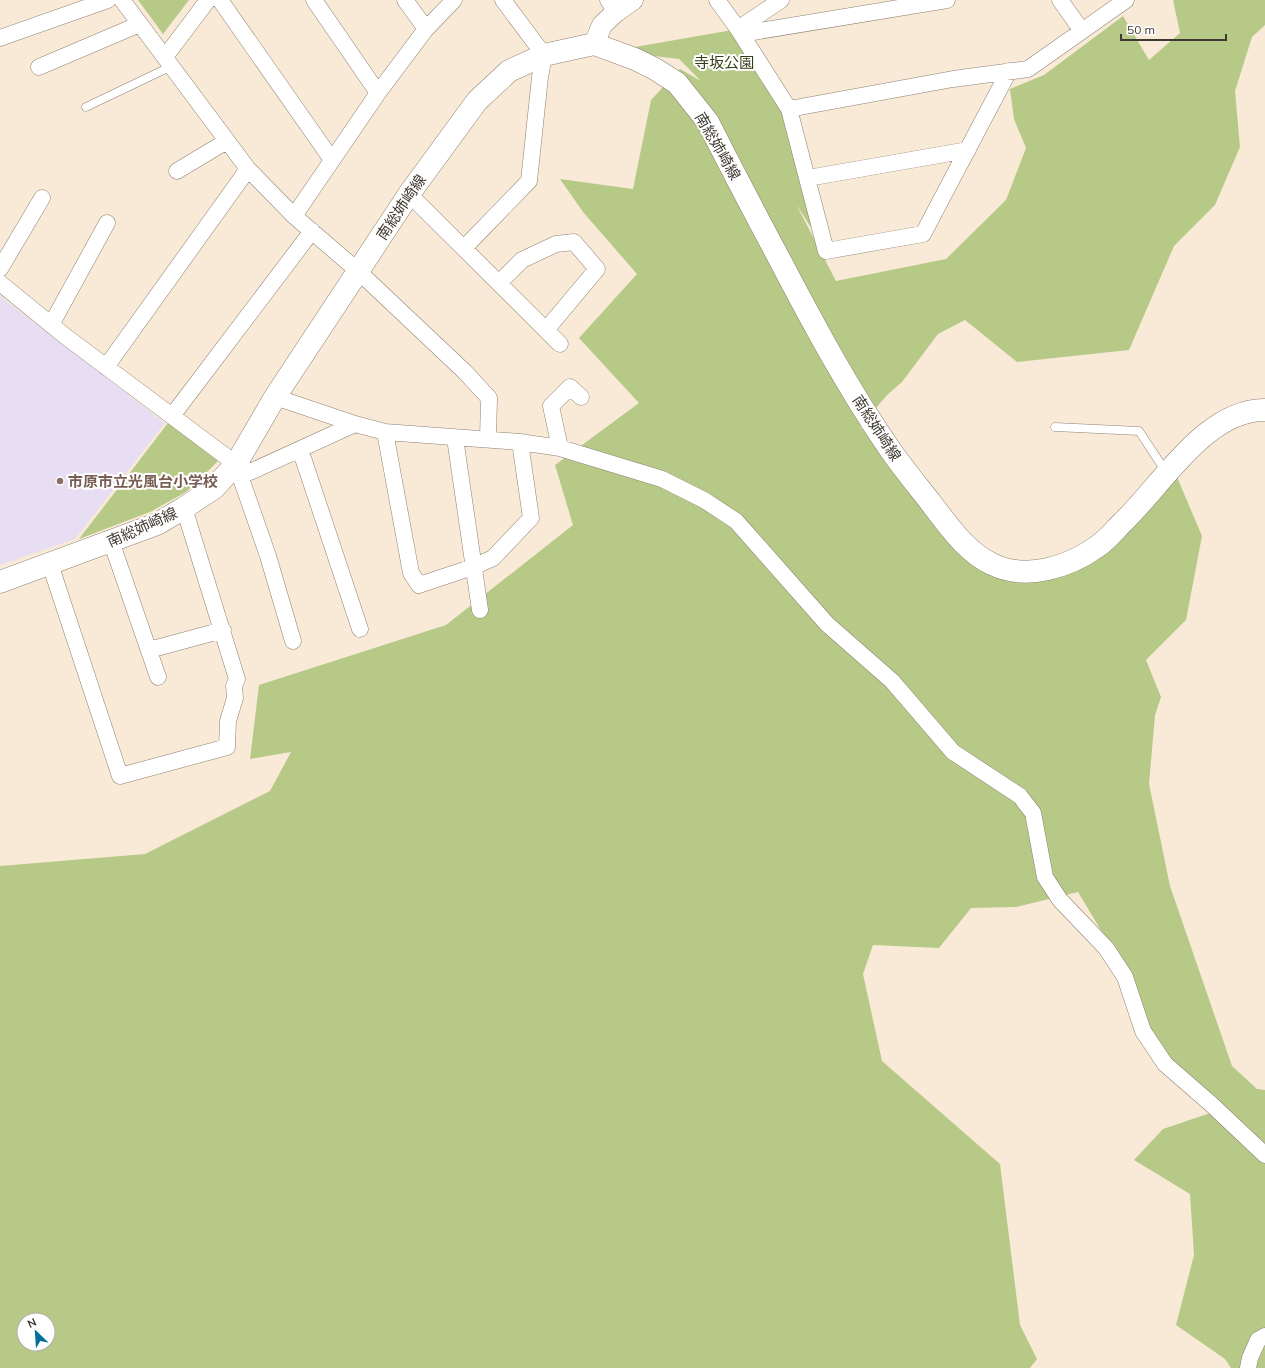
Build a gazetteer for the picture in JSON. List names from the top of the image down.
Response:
{
  "streets": {
    "main road": ["南総姉崎線"]
  },
  "parks": ["寺坂公園"],
  "places": ["市原市立光風台小学校"],
  "scale_bar": "50 m",
  "north": "top left"
}
